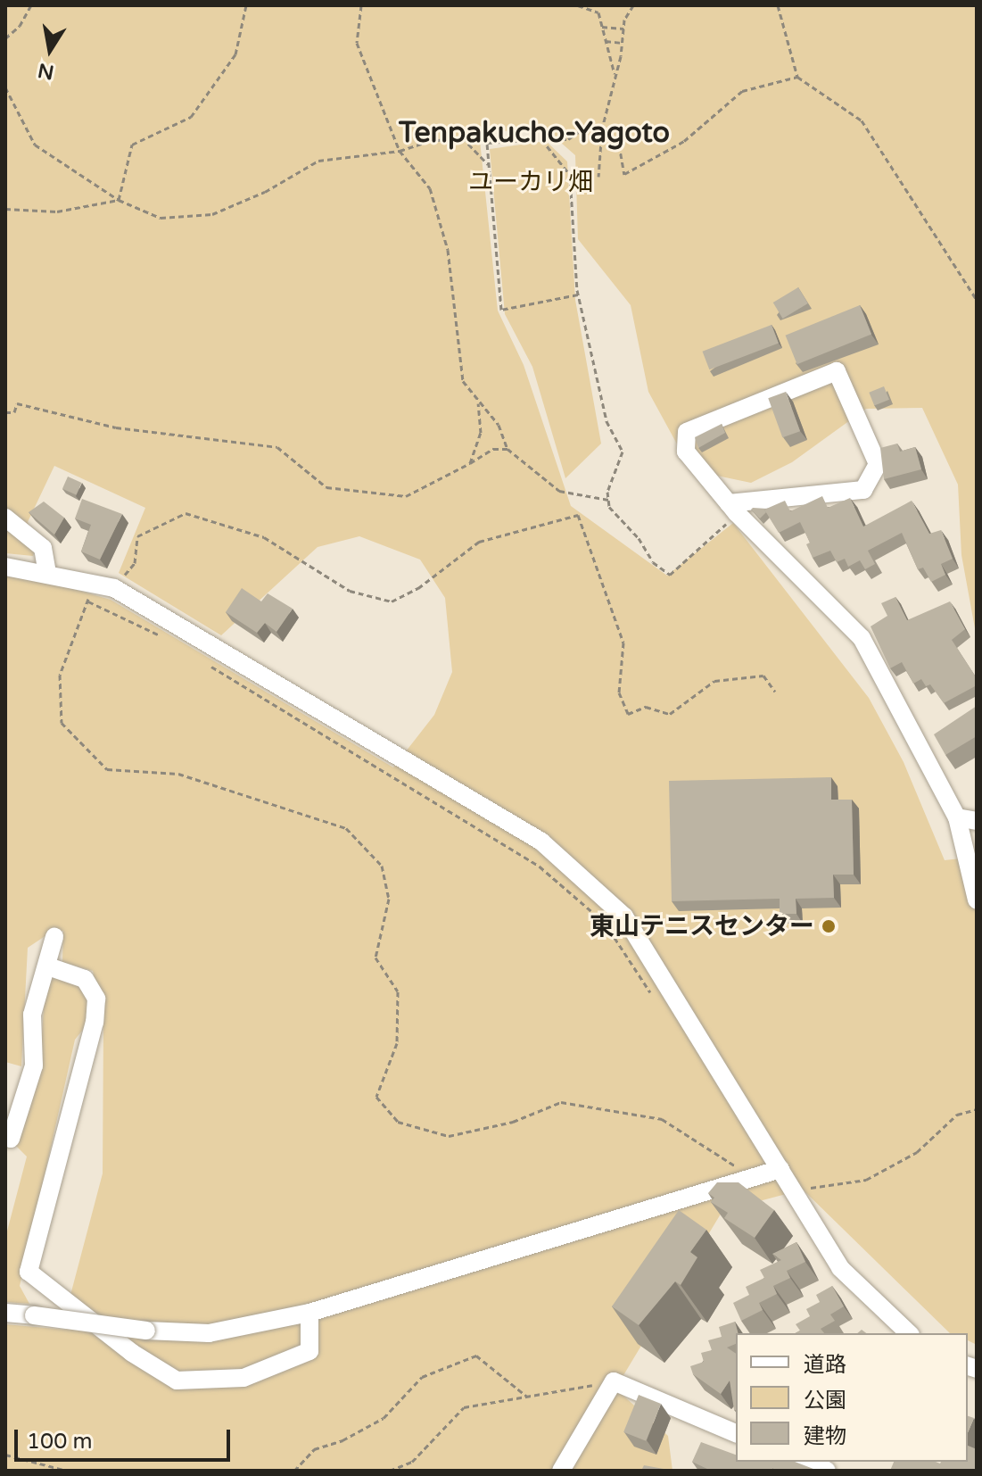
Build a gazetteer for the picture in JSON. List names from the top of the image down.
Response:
{
  "districts": ["Tenpakucho-Yagoto"],
  "parks": ["ユーカリ畑"],
  "places": ["東山テニスセンター"],
  "legend": ["道路", "公園", "建物"],
  "scale_bar": "100 m",
  "north": "bottom"
}
